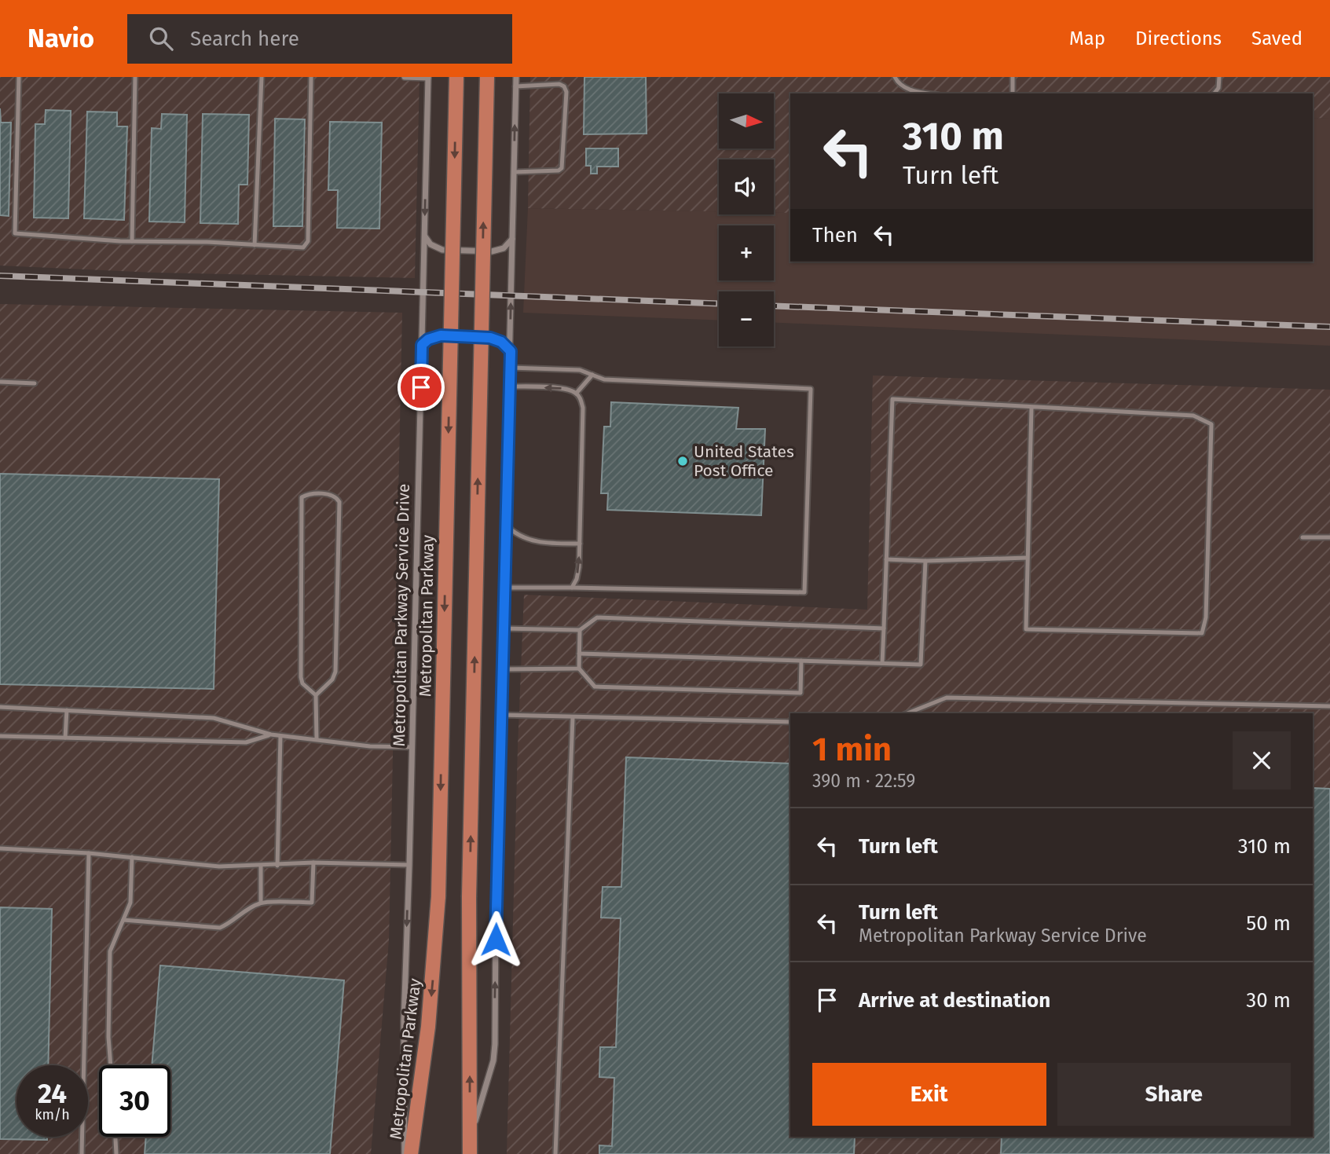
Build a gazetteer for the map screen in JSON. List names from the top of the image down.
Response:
{
  "streets": {
    "main road": ["Metropolitan Parkway"],
    "street": ["Metropolitan Parkway Service Drive"]
  },
  "one_way": ["Metropolitan Parkway Service Drive"],
  "places": ["United States Post Office"],
  "north": "right",
  "page": {
    "header": "Navio",
    "search": "Search here",
    "nav": ["Map", "Directions", "Saved"],
    "map_buttons": ["+", "−"],
    "turn": ["310 m", "Turn left"],
    "then": "Then",
    "heading": ["1 min", "390 m · 22:59"],
    "list": [
      {
        "name": "Turn left",
        "value": "310 m"
      },
      {
        "name": "Turn left",
        "note": "Metropolitan Parkway Service Drive",
        "value": "50 m"
      },
      {
        "name": "Arrive at destination",
        "value": "30 m"
      }
    ],
    "buttons": ["Exit", "Share"],
    "speed": "24 km/h",
    "limit": "30"
  }
}
